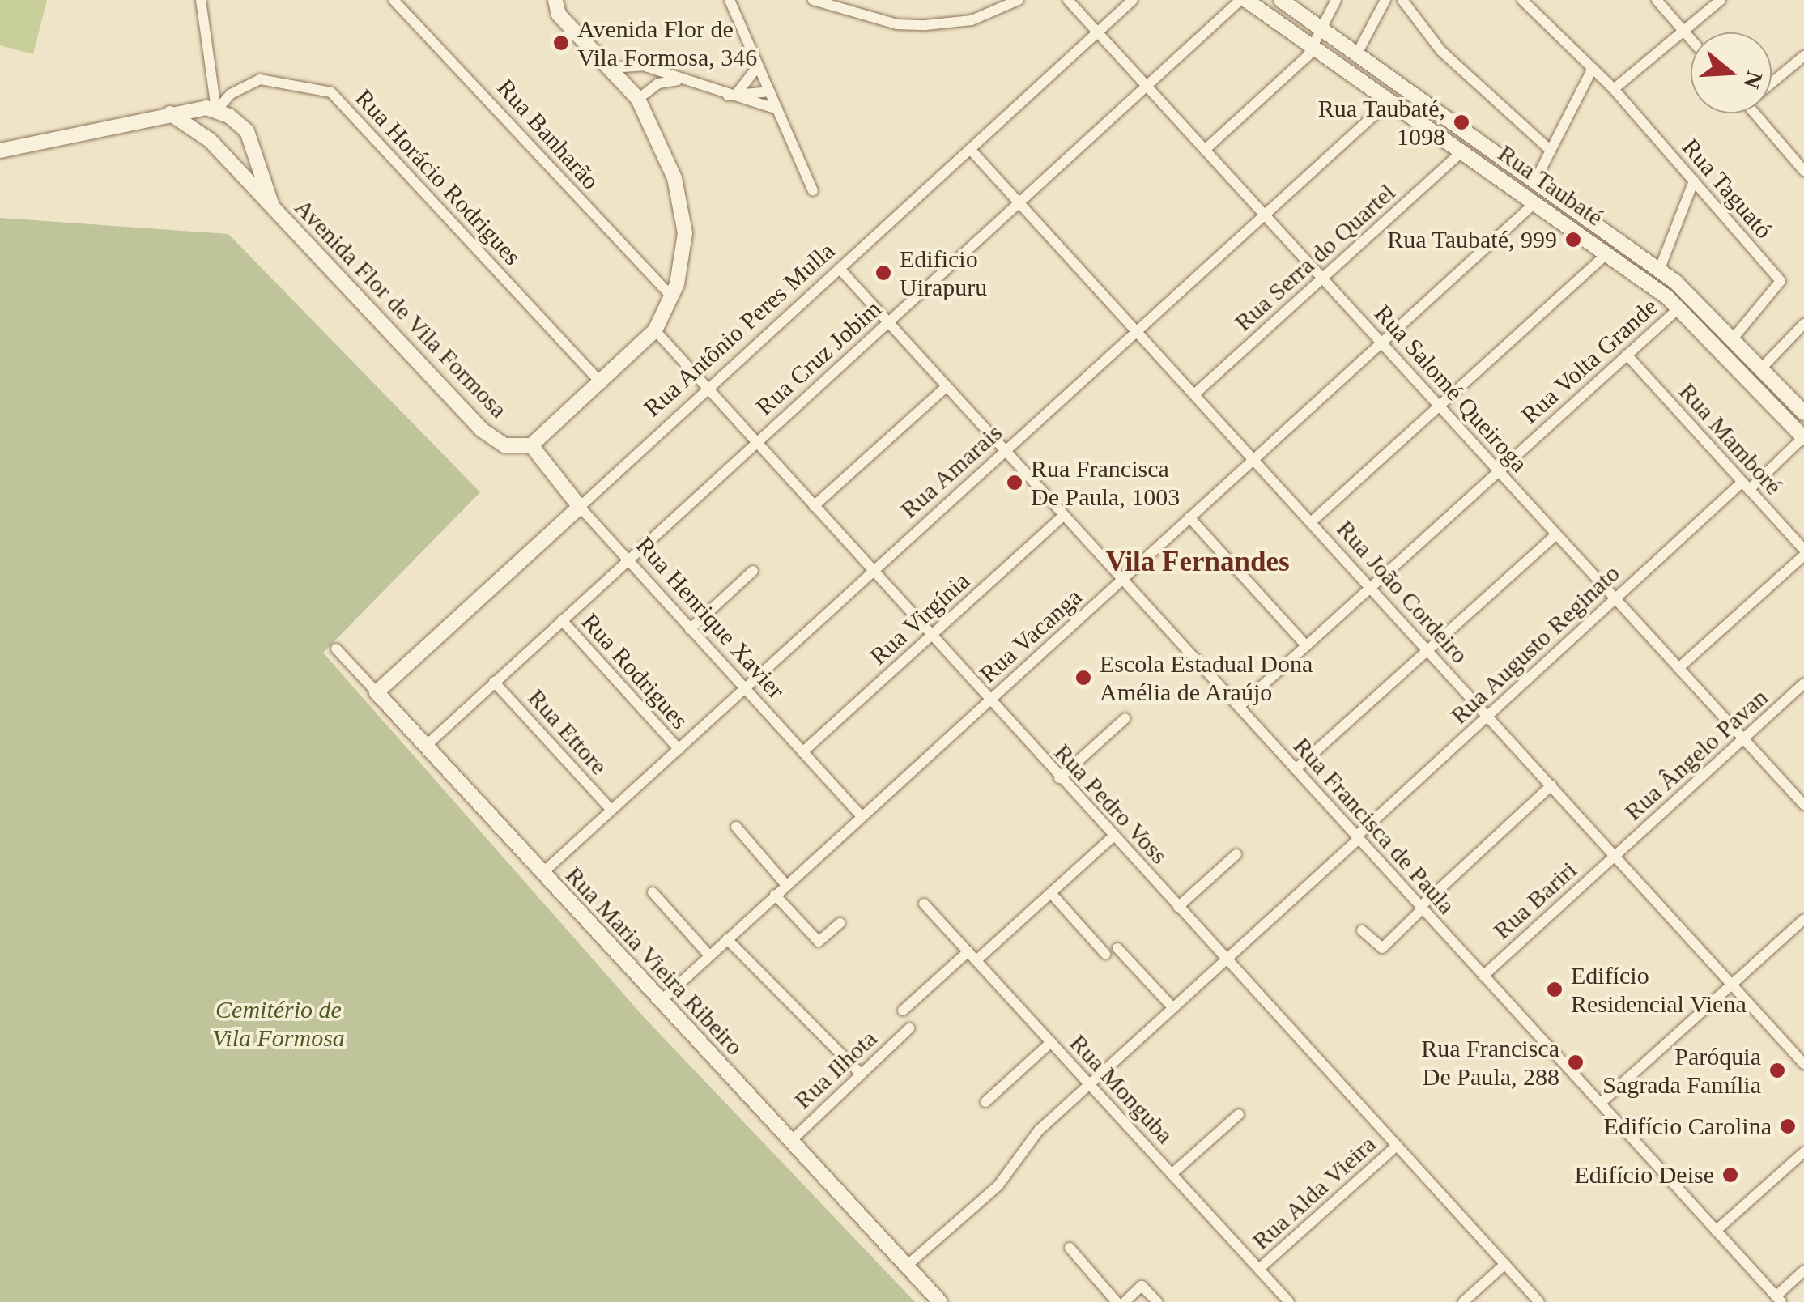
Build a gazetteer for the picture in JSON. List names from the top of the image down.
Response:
{
  "streets": {
    "street": [
      "Rua Banharão",
      "Rua Horácio Rodrigues",
      "Rua Taubaté",
      "Rua Taguató",
      "Rua Serra do Quartel",
      "Avenida Flor de Vila Formosa",
      "Rua Antônio Peres Mulla",
      "Rua Cruz Jobim",
      "Rua Volta Grande",
      "Rua Salomé Queiroga",
      "Rua Mamboré",
      "Rua Amarais",
      "Rua João Cordeiro",
      "Rua Henrique Xavier",
      "Rua Virgínia",
      "Rua Vacanga",
      "Rua Augusto Reginato",
      "Rua Rodrigues",
      "Rua Ettore",
      "Rua Ângelo Pavan",
      "Rua Pedro Voss",
      "Rua Francisca de Paula",
      "Rua Bariri",
      "Rua Maria Vieira Ribeiro",
      "Rua Ilhota",
      "Rua Monguba",
      "Rua Alda Vieira"
    ]
  },
  "crossings": [
    ["Rua Horácio Rodrigues", "Avenida Flor de Vila Formosa"],
    ["Rua Taubaté", "Rua Taguató"],
    ["Rua Taubaté", "Rua Serra do Quartel"],
    ["Rua Taubaté", "Rua Cruz Jobim"],
    ["Rua Taubaté", "Rua Volta Grande"],
    ["Rua Taubaté", "Rua Amarais"],
    ["Rua Taubaté", "Rua Vacanga"],
    ["Rua Taubaté", "Rua Augusto Reginato"],
    ["Rua Serra do Quartel", "Rua Salomé Queiroga"],
    ["Rua Serra do Quartel", "Rua João Cordeiro"],
    ["Avenida Flor de Vila Formosa", "Rua Henrique Xavier"],
    ["Rua Antônio Peres Mulla", "Rua Salomé Queiroga"],
    ["Rua Antônio Peres Mulla", "Rua João Cordeiro"],
    ["Rua Antônio Peres Mulla", "Rua Henrique Xavier"],
    ["Rua Antônio Peres Mulla", "Rua Pedro Voss"],
    ["Rua Antônio Peres Mulla", "Rua Francisca de Paula"],
    ["Rua Antônio Peres Mulla", "Rua Maria Vieira Ribeiro"],
    ["Rua Cruz Jobim", "Rua Salomé Queiroga"],
    ["Rua Cruz Jobim", "Rua João Cordeiro"],
    ["Rua Cruz Jobim", "Rua Henrique Xavier"],
    ["Rua Cruz Jobim", "Rua Rodrigues"],
    ["Rua Cruz Jobim", "Rua Ettore"],
    ["Rua Cruz Jobim", "Rua Pedro Voss"],
    ["Rua Cruz Jobim", "Rua Francisca de Paula"],
    ["Rua Cruz Jobim", "Rua Maria Vieira Ribeiro"],
    ["Rua Volta Grande", "Rua Salomé Queiroga"],
    ["Rua Volta Grande", "Rua Mamboré"],
    ["Rua Volta Grande", "Rua João Cordeiro"],
    ["Rua Volta Grande", "Rua Francisca de Paula"],
    ["Rua Salomé Queiroga", "Rua Amarais"],
    ["Rua Salomé Queiroga", "Rua Vacanga"],
    ["Rua Salomé Queiroga", "Rua Augusto Reginato"],
    ["Rua Salomé Queiroga", "Rua Ângelo Pavan"],
    ["Rua Mamboré", "Rua Augusto Reginato"],
    ["Rua Amarais", "Rua João Cordeiro"],
    ["Rua Amarais", "Rua Henrique Xavier"],
    ["Rua Amarais", "Rua Rodrigues"],
    ["Rua Amarais", "Rua Ettore"],
    ["Rua Amarais", "Rua Pedro Voss"],
    ["Rua Amarais", "Rua Francisca de Paula"],
    ["Rua Amarais", "Rua Maria Vieira Ribeiro"],
    ["Rua João Cordeiro", "Rua Vacanga"],
    ["Rua João Cordeiro", "Rua Augusto Reginato"],
    ["Rua João Cordeiro", "Rua Ângelo Pavan"],
    ["Rua João Cordeiro", "Rua Bariri"],
    ["Rua Henrique Xavier", "Rua Virgínia"],
    ["Rua Henrique Xavier", "Rua Vacanga"],
    ["Rua Virgínia", "Rua Pedro Voss"],
    ["Rua Virgínia", "Rua Francisca de Paula"],
    ["Rua Vacanga", "Rua Pedro Voss"],
    ["Rua Vacanga", "Rua Francisca de Paula"],
    ["Rua Vacanga", "Rua Maria Vieira Ribeiro"],
    ["Rua Augusto Reginato", "Rua Pedro Voss"],
    ["Rua Augusto Reginato", "Rua Francisca de Paula"],
    ["Rua Augusto Reginato", "Rua Maria Vieira Ribeiro"],
    ["Rua Augusto Reginato", "Rua Monguba"],
    ["Rua Ângelo Pavan", "Rua Bariri"],
    ["Rua Pedro Voss", "Rua Alda Vieira"],
    ["Rua Francisca de Paula", "Rua Bariri"],
    ["Rua Maria Vieira Ribeiro", "Rua Ilhota"],
    ["Rua Monguba", "Rua Alda Vieira"]
  ],
  "districts": ["Vila Fernandes"],
  "parks": ["Cemitério de Vila Formosa"],
  "places": [
    "Avenida Flor de Vila Formosa, 346",
    "Rua Taubaté, 1098",
    "Rua Taubaté, 999",
    "Edificio Uirapuru",
    "Rua Francisca De Paula, 1003",
    "Escola Estadual Dona Amélia de Araújo",
    "Edifício Residencial Viena",
    "Rua Francisca De Paula, 288",
    "Paróquia Sagrada Família",
    "Edifício Carolina",
    "Edifício Deise"
  ],
  "north": "right"
}
